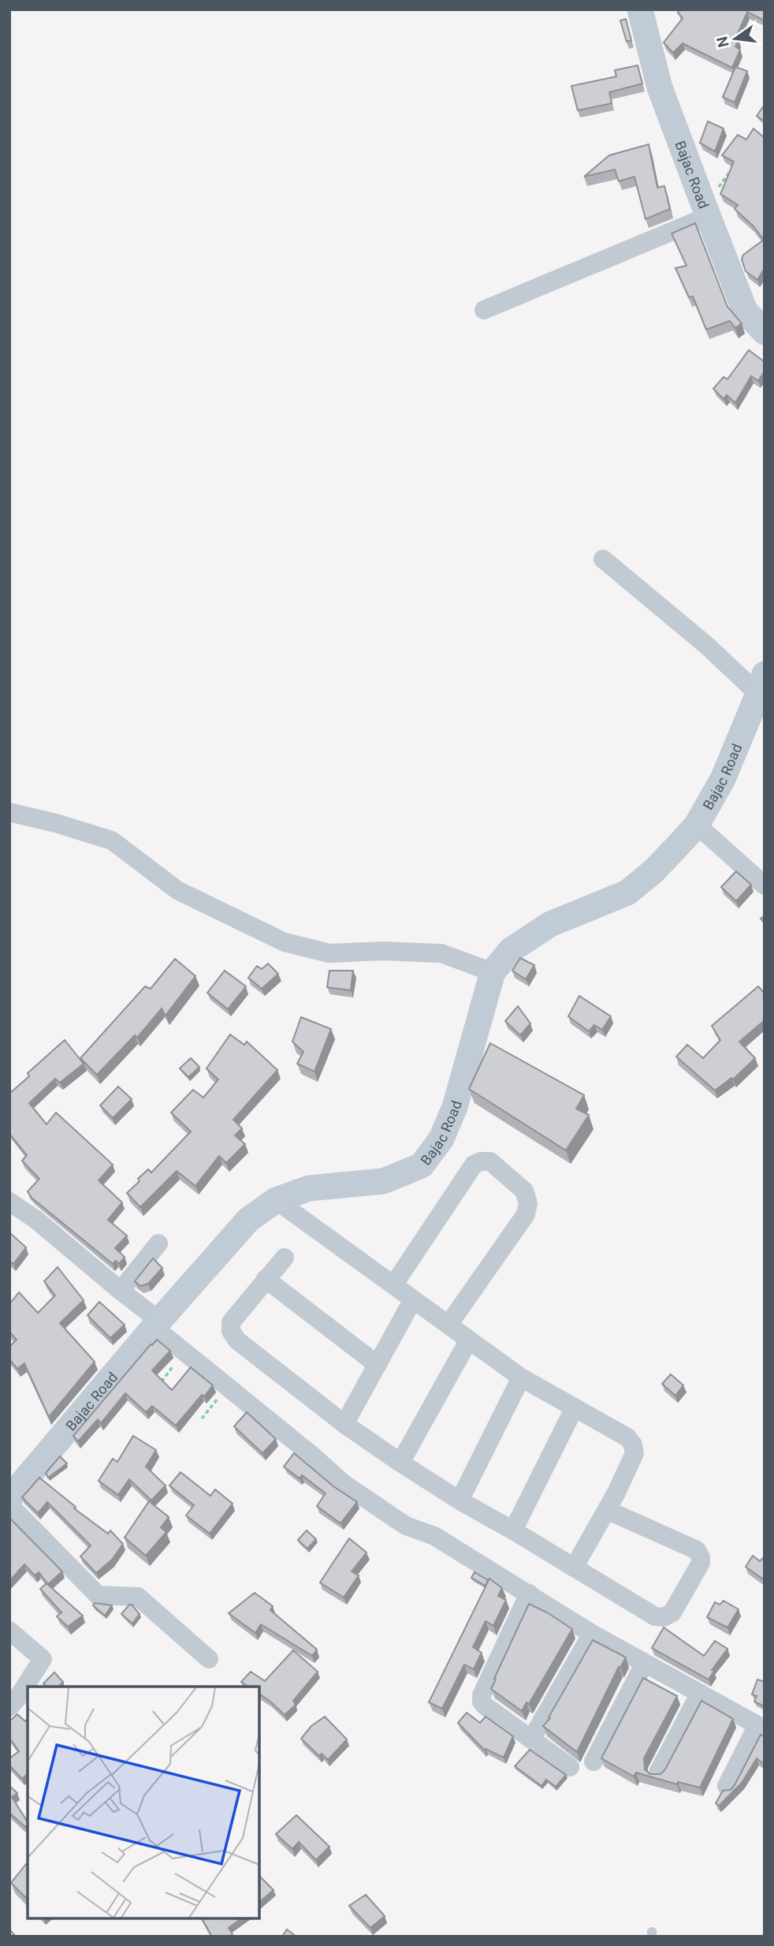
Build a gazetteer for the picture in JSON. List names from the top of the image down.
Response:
{
  "streets": {
    "street": ["Bajac Road"]
  },
  "north": "left"
}
